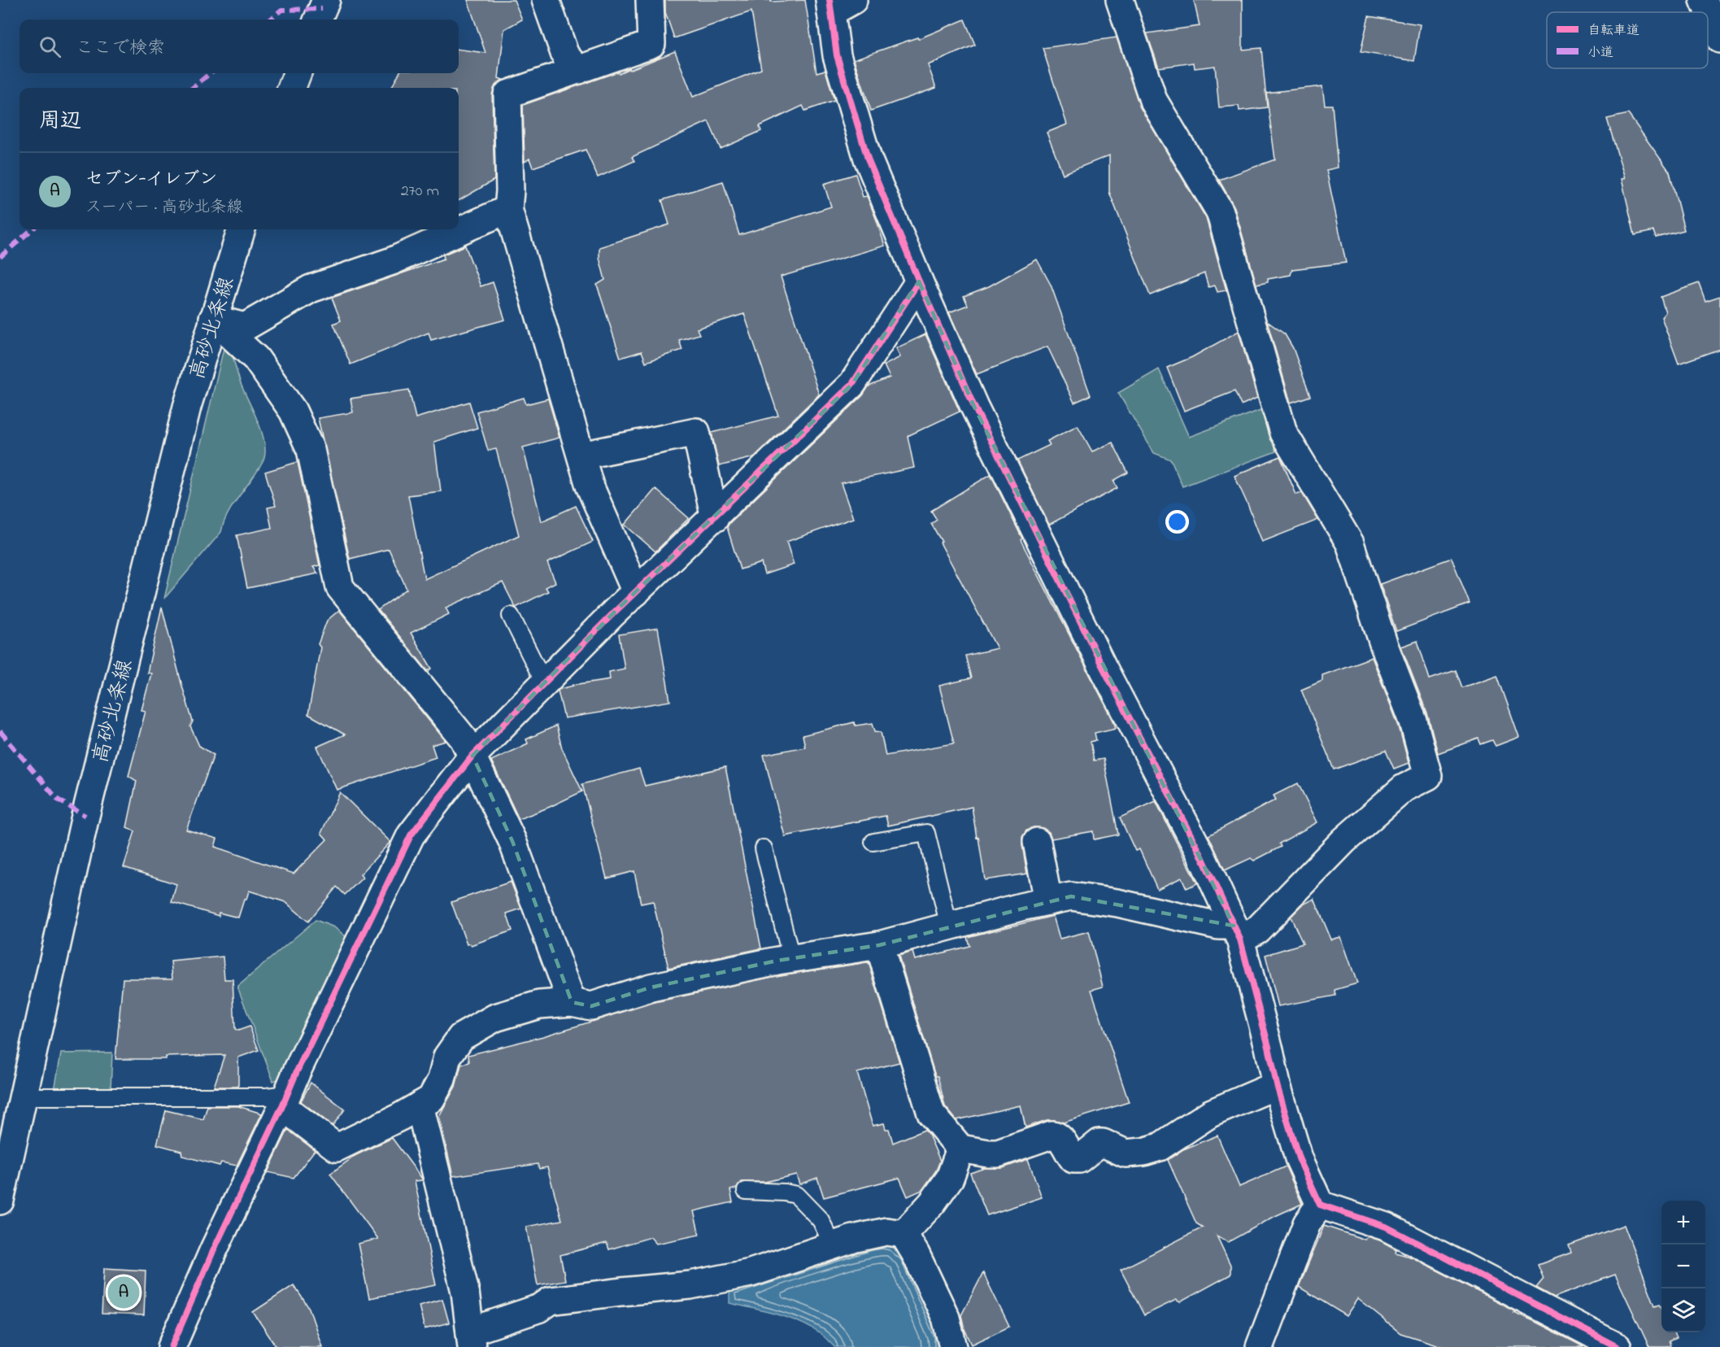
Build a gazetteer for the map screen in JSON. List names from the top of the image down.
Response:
{
  "streets": {
    "street": ["高砂北条線"]
  },
  "legend": ["自転車道", "小道"],
  "page": {
    "search": "ここで検索",
    "heading": "周辺",
    "list": [
      {
        "mark": "A",
        "name": "セブン-イレブン",
        "note": "スーパー · 高砂北条線",
        "value": "270 m"
      }
    ],
    "map_buttons": ["+", "−"],
    "pins": "A"
  }
}
